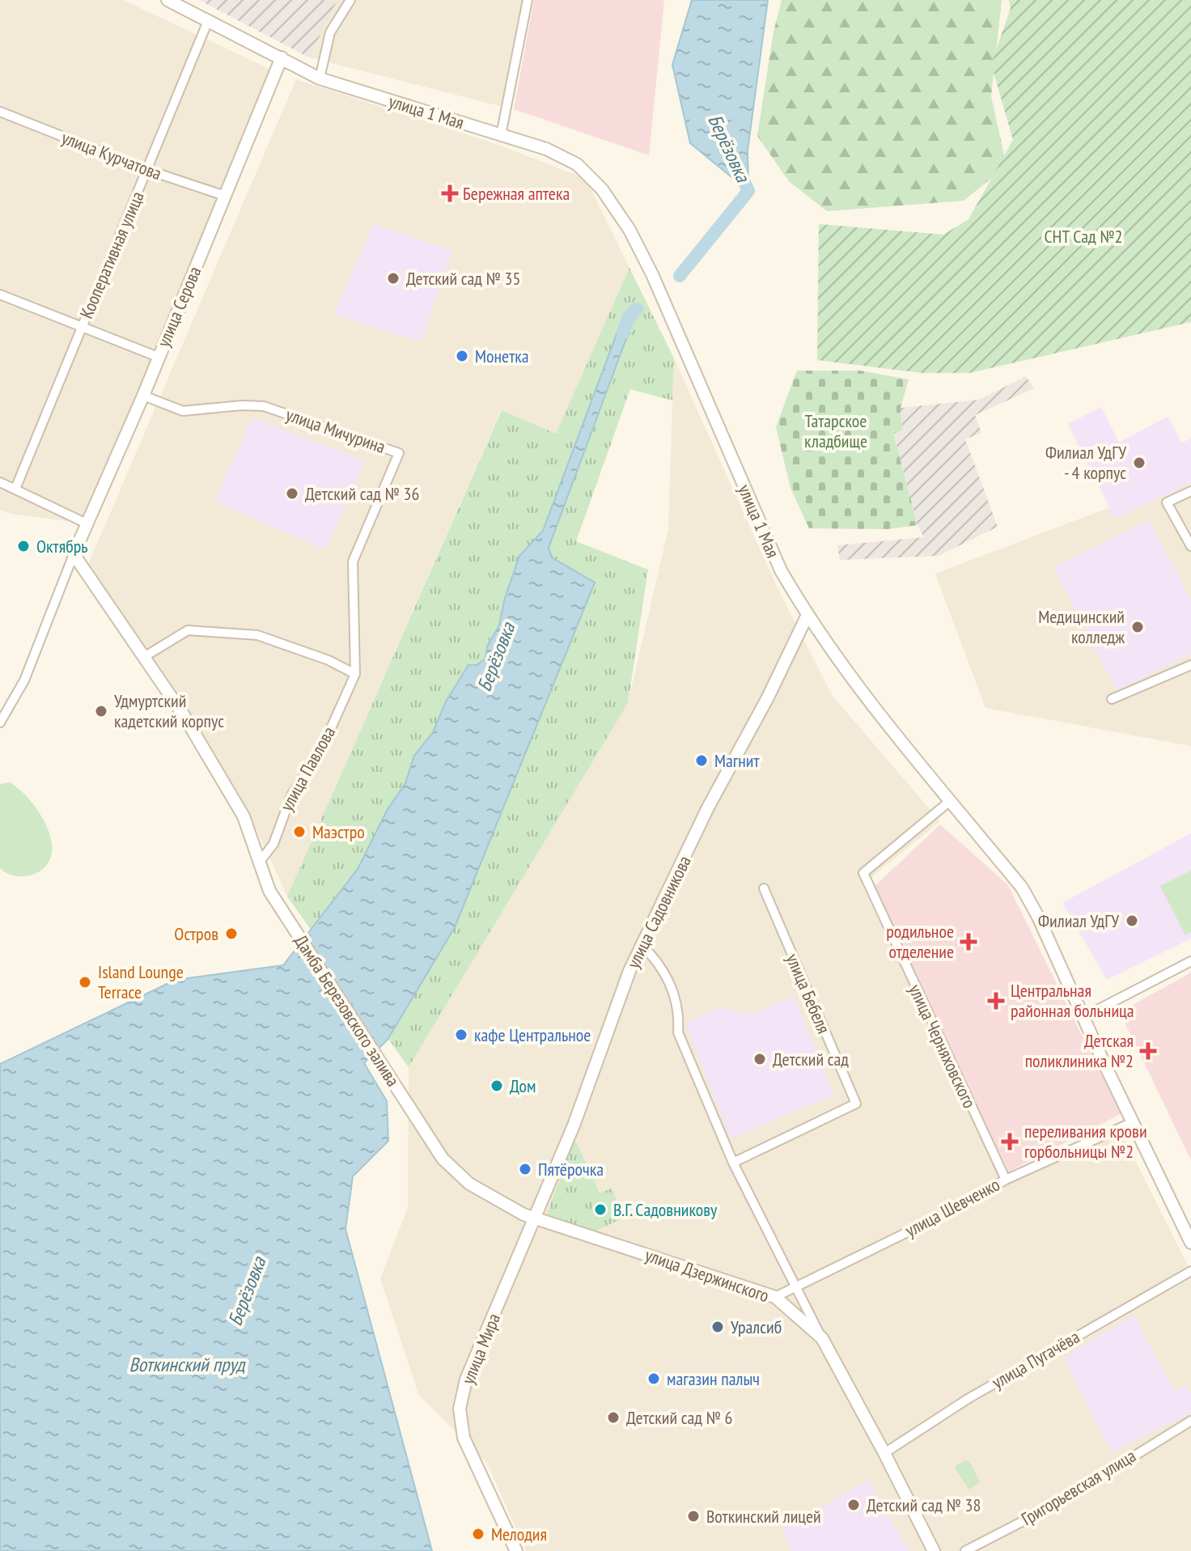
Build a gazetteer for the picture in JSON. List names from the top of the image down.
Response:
{
  "streets": {
    "main road": [
      "улица 1 Мая",
      "улица Серова",
      "улица Садовникова",
      "Дамба Березовского залива",
      "улица Дзержинского",
      "улица Мира"
    ],
    "street": [
      "улица Курчатова",
      "Кооперативная улица",
      "улица Мичурина",
      "улица Павлова",
      "улица Бебеля",
      "улица Черняховского",
      "улица Шевченко",
      "улица Пугачёва",
      "Григорьевская улица"
    ]
  },
  "crossings": [
    ["улица 1 Мая", "Кооперативная улица"],
    ["улица 1 Мая", "улица Серова"],
    ["улица 1 Мая", "улица Садовникова"],
    ["улица 1 Мая", "улица Черняховского"],
    ["улица 1 Мая", "улица Шевченко"],
    ["улица Курчатова", "Кооперативная улица"],
    ["улица Курчатова", "улица Серова"],
    ["улица Серова", "улица Мичурина"],
    ["улица Мичурина", "улица Павлова"],
    ["улица Павлова", "Дамба Березовского залива"],
    ["улица Садовникова", "Дамба Березовского залива"],
    ["улица Садовникова", "улица Дзержинского"],
    ["улица Садовникова", "улица Мира"],
    ["Дамба Березовского залива", "улица Дзержинского"],
    ["Дамба Березовского залива", "улица Мира"],
    ["улица Черняховского", "улица Шевченко"],
    ["улица Шевченко", "улица Дзержинского"],
    ["улица Дзержинского", "улица Мира"],
    ["улица Дзержинского", "улица Пугачёва"]
  ],
  "water": ["Берёзовка", "Воткинский пруд"],
  "parks": ["СНТ Сад №2", "Татарское кладбище"],
  "places": {
    "health": [
      "Бережная аптека",
      "родильное отделение",
      "Центральная районная больница",
      "Детская поликлиника №2",
      "переливания крови горбольницы №2"
    ],
    "other": [
      "Детский сад № 35",
      "Монетка",
      "Филиал УдГУ - 4 корпус",
      "Детский сад № 36",
      "Октябрь",
      "Медицинский колледж",
      "Удмуртский кадетский корпус",
      "Магнит",
      "Маэстро",
      "Филиал УдГУ",
      "Остров",
      "Island Lounge Terrace",
      "кафе Центральное",
      "Детский сад",
      "Дом",
      "Пятёрочка",
      "В.Г. Садовникову",
      "Уралсиб",
      "магазин палыч",
      "Детский сад № 6",
      "Детский сад № 38",
      "Воткинский лицей",
      "Мелодия"
    ]
  }
}
